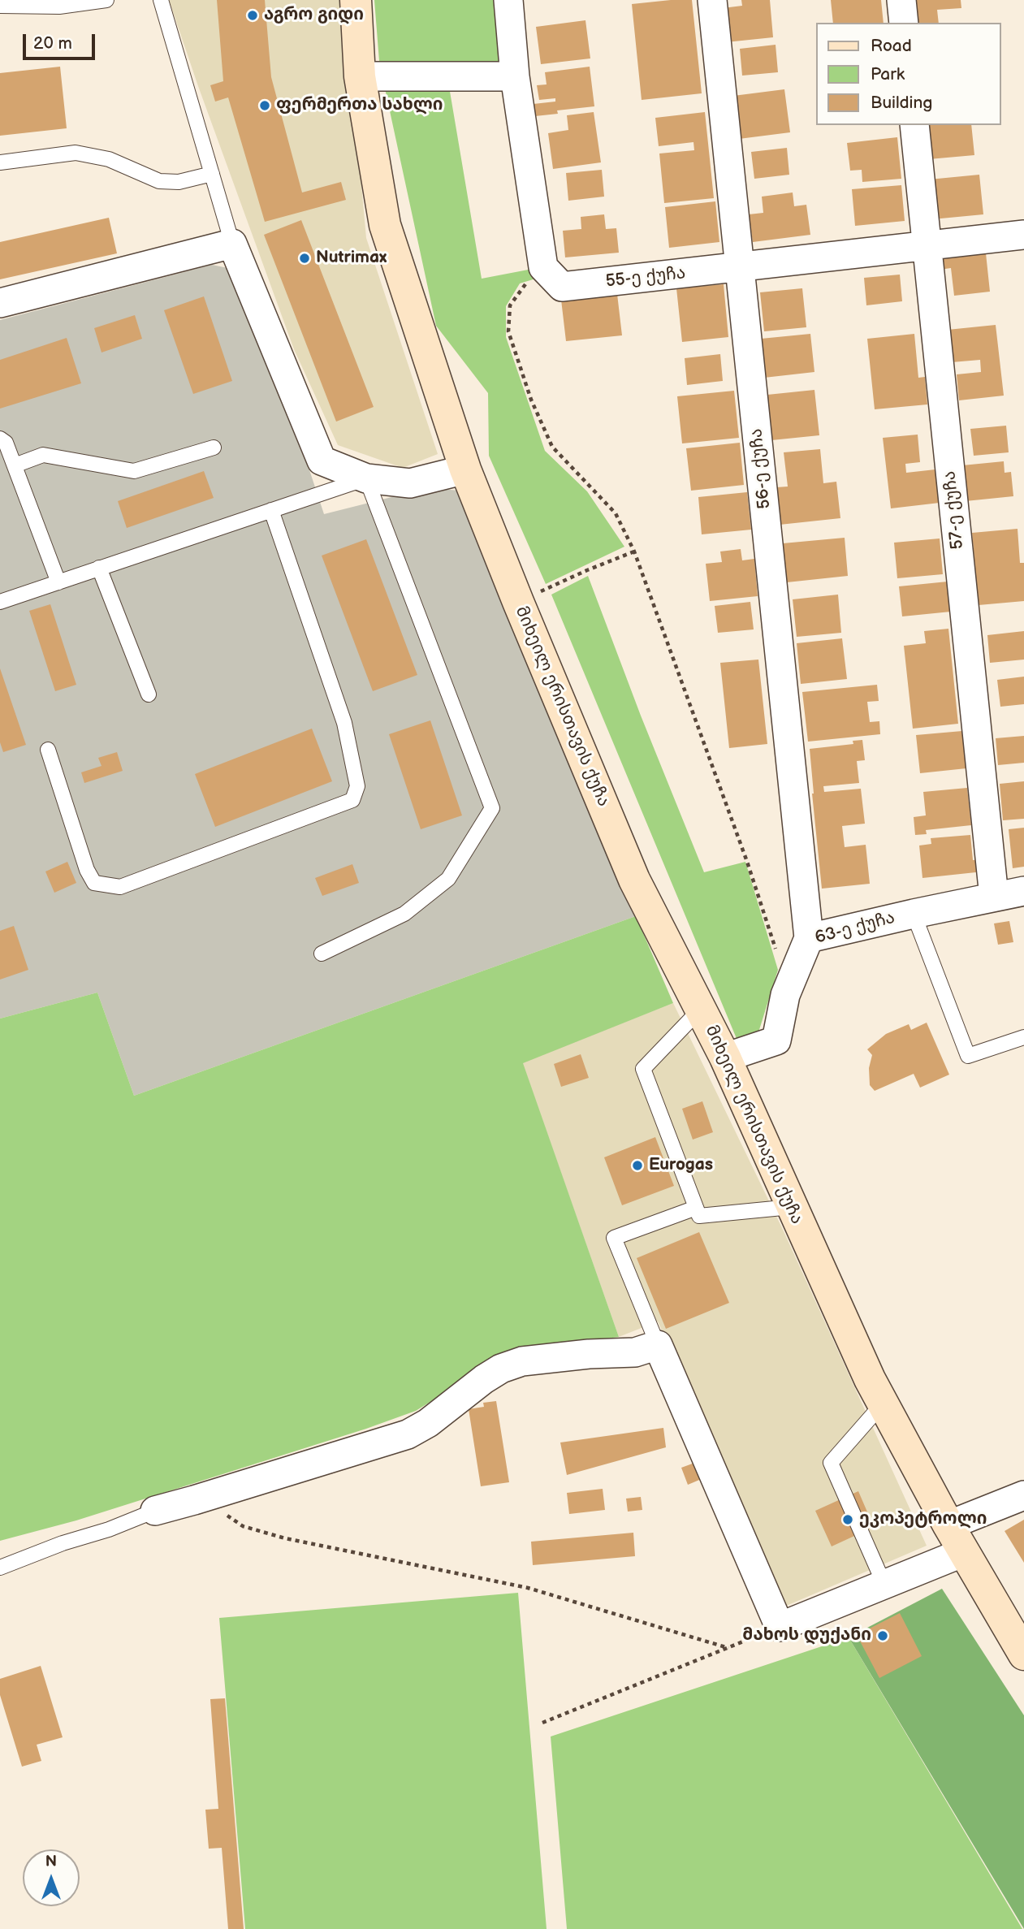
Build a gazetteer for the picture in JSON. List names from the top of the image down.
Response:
{
  "streets": {
    "main road": ["მიხეილ ერისთავის ქუჩა"],
    "street": [
      "55-ე ქუჩა",
      "56-ე ქუჩა",
      "57-ე ქუჩა",
      "63-ე ქუჩა"
    ]
  },
  "crossings": [
    ["55-ე ქუჩა", "56-ე ქუჩა"],
    ["55-ე ქუჩა", "57-ე ქუჩა"],
    ["56-ე ქუჩა", "63-ე ქუჩა"],
    ["57-ე ქუჩა", "63-ე ქუჩა"],
    ["მიხეილ ერისთავის ქუჩა", "63-ე ქუჩა"]
  ],
  "places": [
    "აგრო გიდი",
    "ფერმერთა სახლი",
    "Nutrimax",
    "Eurogas",
    "ეკოპეტროლი",
    "მახოს დუქანი"
  ],
  "legend": ["Road", "Park", "Building"],
  "scale_bar": "20 m",
  "north": "top"
}
